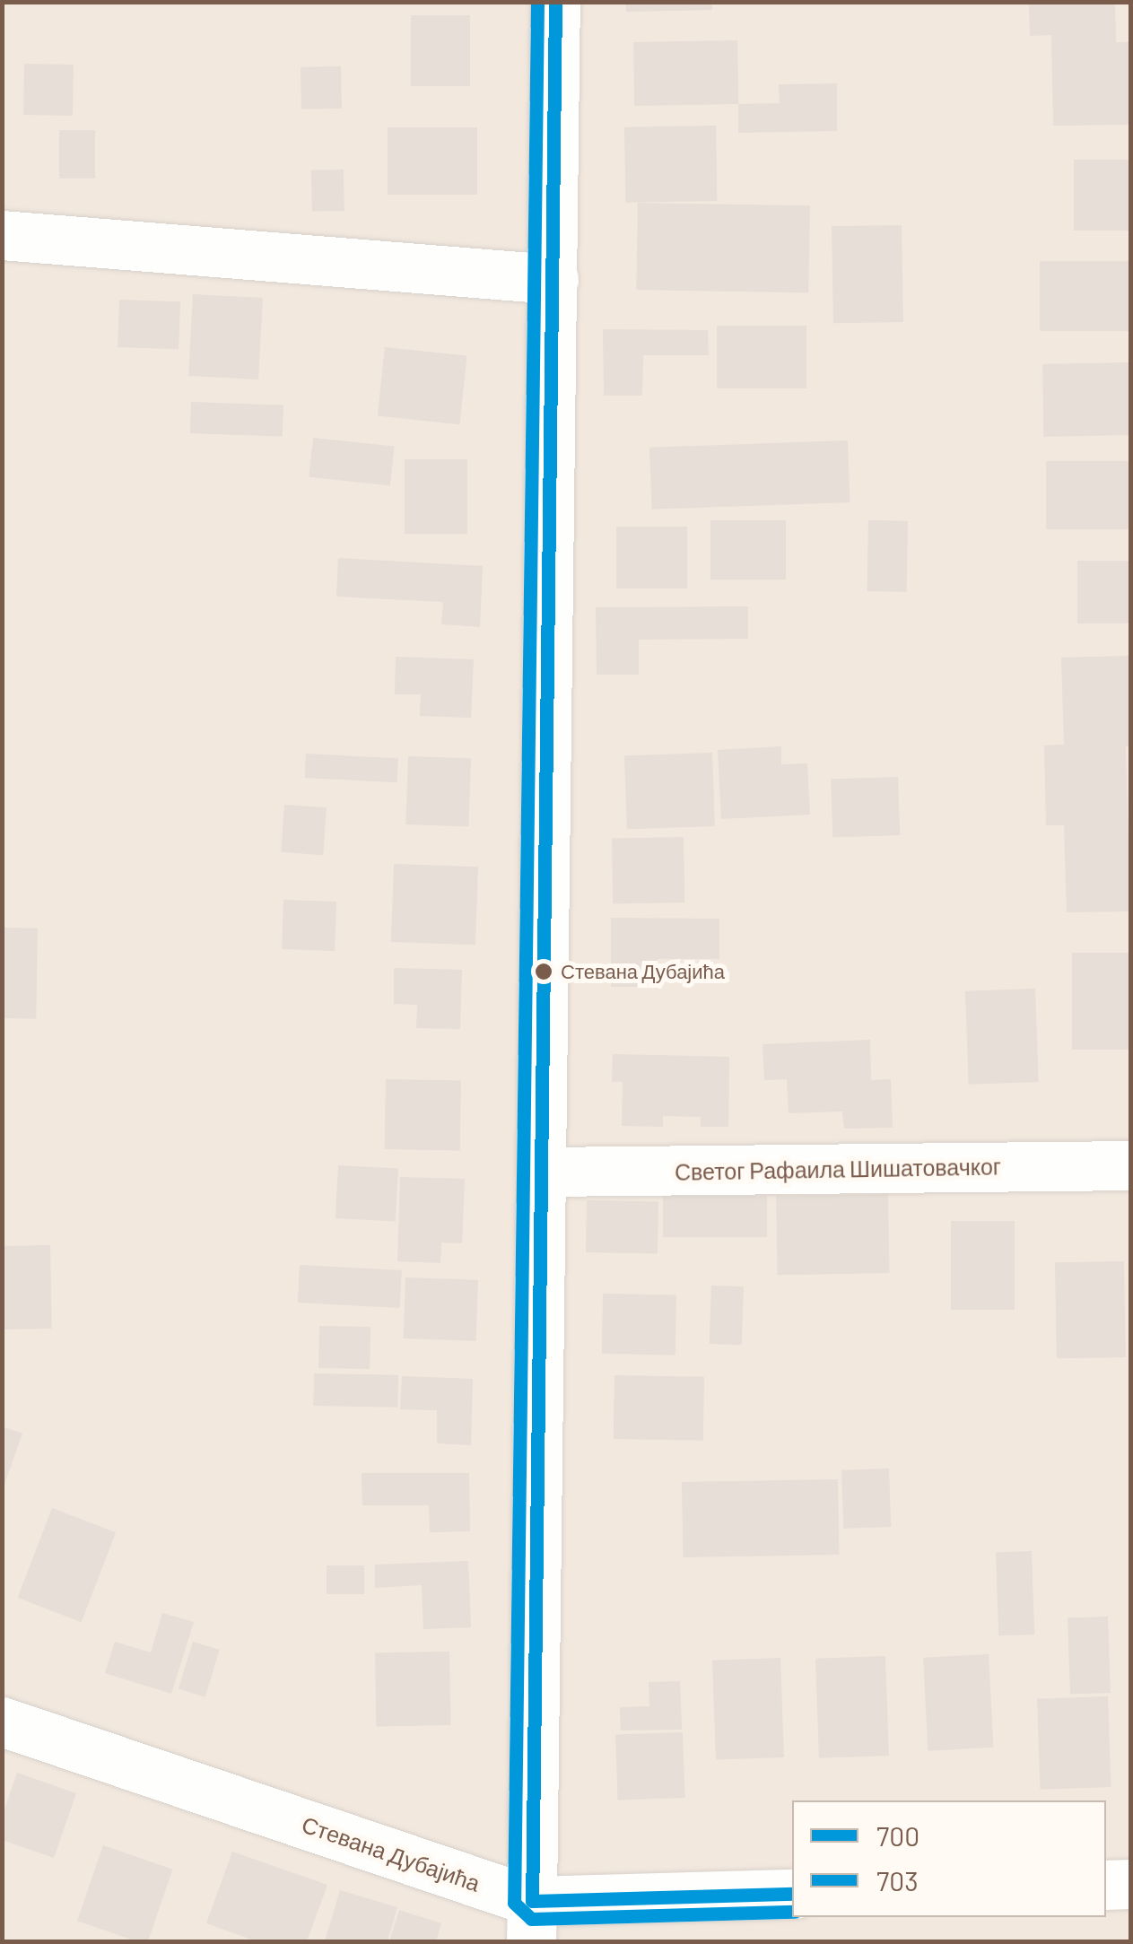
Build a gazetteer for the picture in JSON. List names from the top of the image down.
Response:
{
  "streets": {
    "street": ["Светог Рафаила Шишатовачког", "Стевана Дубајића"]
  },
  "places": ["Стевана Дубајића"],
  "lines": ["transit line 700", "transit line 703"],
  "legend": ["700", "703"]
}
